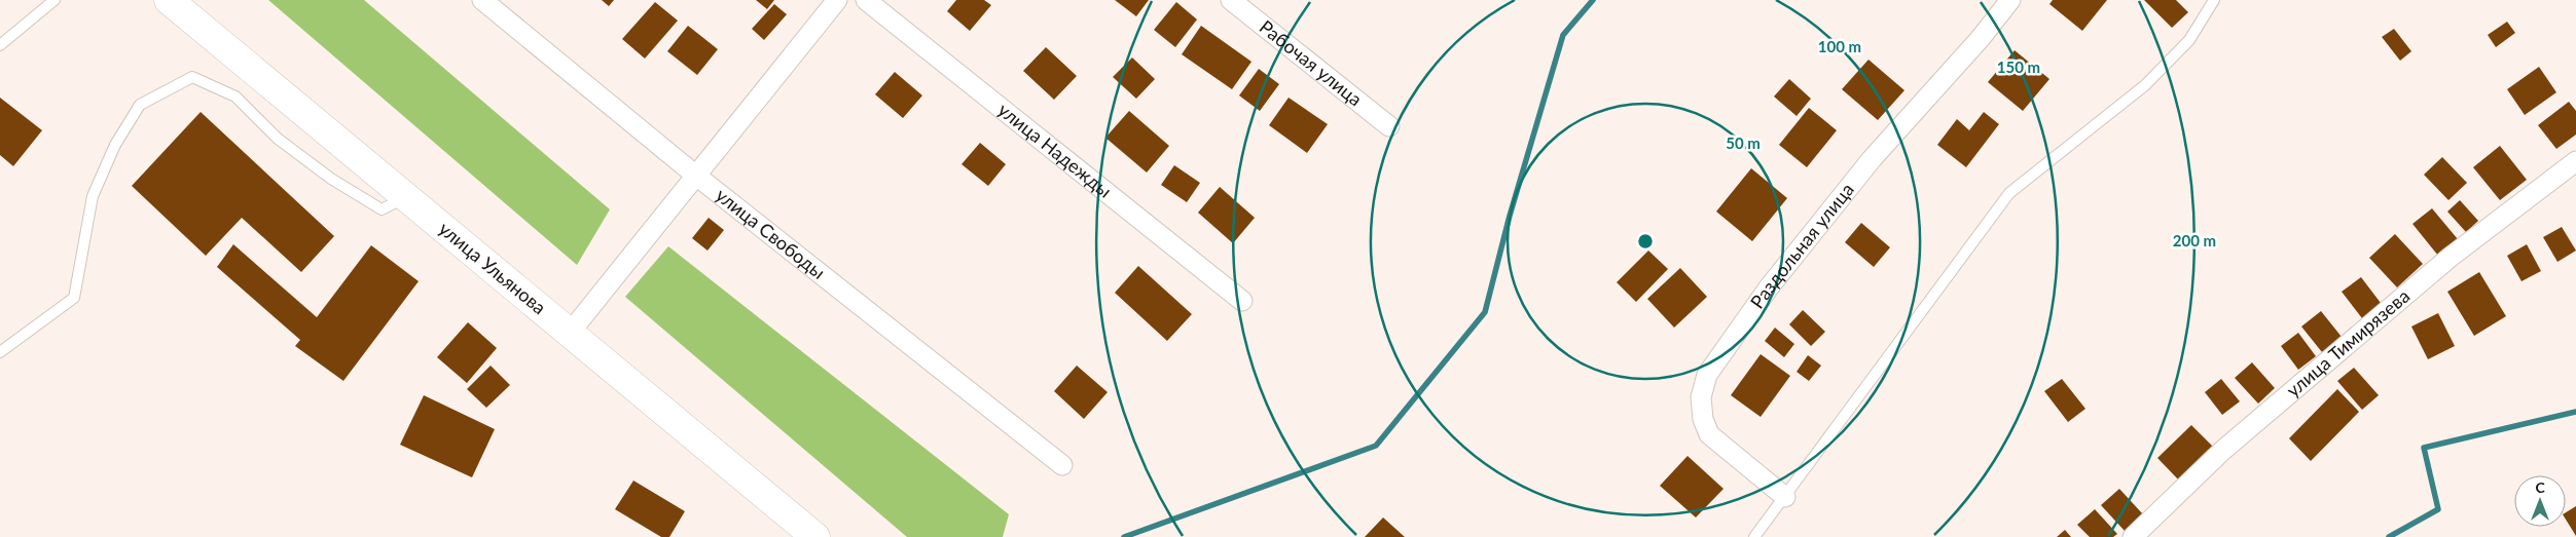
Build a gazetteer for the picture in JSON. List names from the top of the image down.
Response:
{
  "streets": {
    "main road": ["улица Ульянова"],
    "street": [
      "Рабочая улица",
      "улица Надежды",
      "улица Свободы",
      "Раздольная улица",
      "улица Тимирязева"
    ]
  },
  "north": "top",
  "rings": [
    "100 m",
    "150 m",
    "50 m",
    "200 m"
  ]
}
